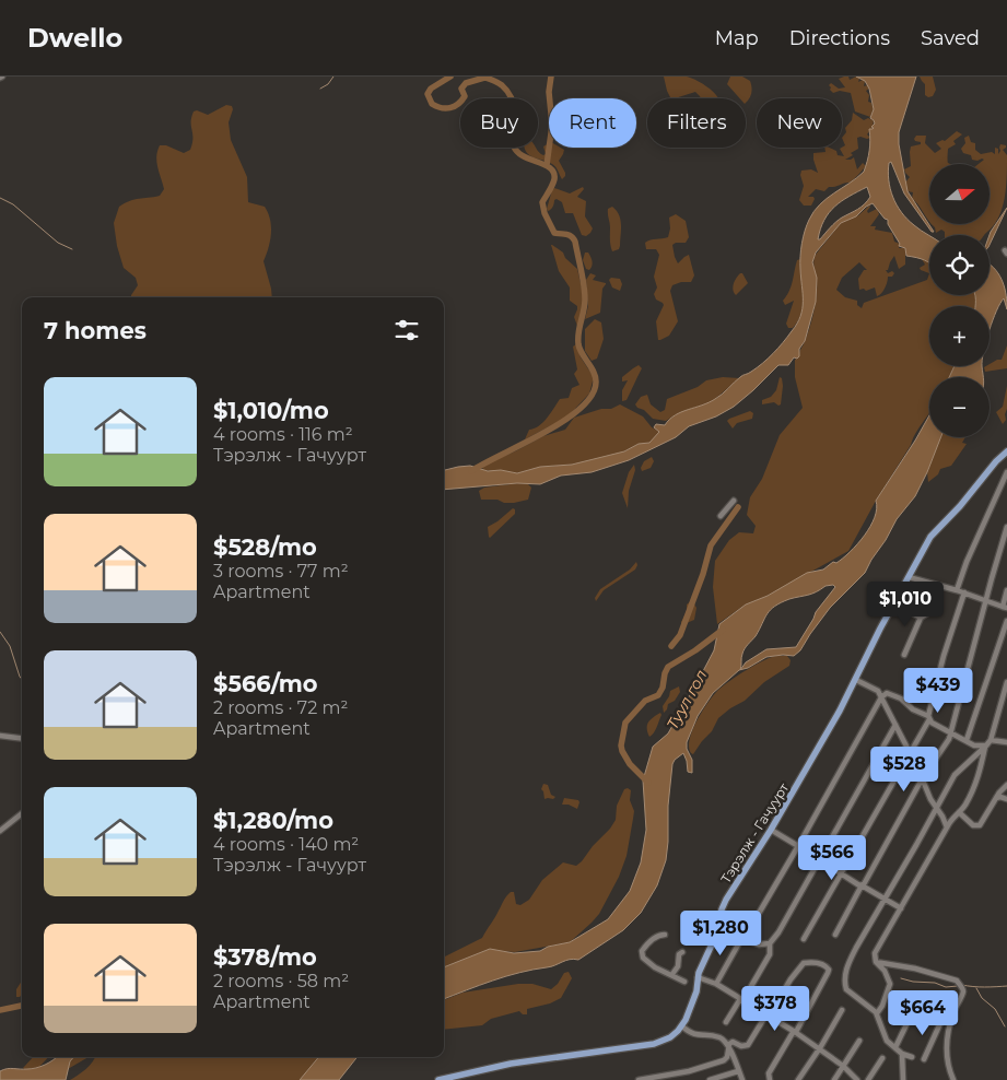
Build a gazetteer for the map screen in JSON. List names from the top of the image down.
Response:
{
  "streets": {
    "main road": ["Тэрэлж - Гачуурт"]
  },
  "water": ["Туул гол"],
  "north": "right",
  "page": {
    "header": "Dwello",
    "nav": ["Map", "Directions", "Saved"],
    "chip": [
      "Buy",
      "Rent",
      "Filters",
      "New"
    ],
    "map_buttons": ["+", "−"],
    "heading": "7 homes",
    "list": [
      {
        "name": "$1,010/mo",
        "note": "4 rooms · 116 m² · Тэрэлж - Гачуурт"
      },
      {
        "name": "$528/mo",
        "note": "3 rooms · 77 m² · Apartment"
      },
      {
        "name": "$566/mo",
        "note": "2 rooms · 72 m² · Apartment"
      },
      {
        "name": "$1,280/mo",
        "note": "4 rooms · 140 m² · Тэрэлж - Гачуурт"
      },
      {
        "name": "$378/mo",
        "note": "2 rooms · 58 m² · Apartment"
      }
    ],
    "price": [
      "$1,010",
      "$439",
      "$528",
      "$566",
      "$1,280",
      "$378",
      "$664"
    ]
  }
}
